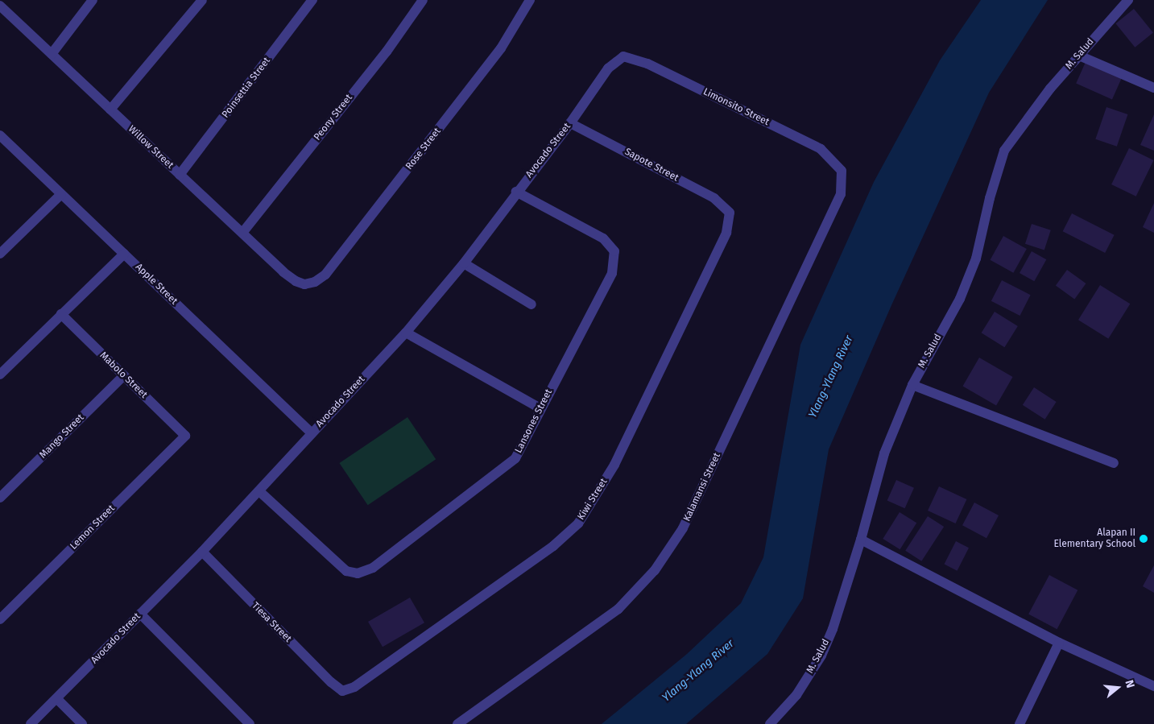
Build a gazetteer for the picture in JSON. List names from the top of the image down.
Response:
{
  "streets": {
    "street": [
      "M. Salud",
      "Poinsettia Street",
      "Limonsito Street",
      "Peony Street",
      "Willow Street",
      "Rose Street",
      "Avocado Street",
      "Sapote Street",
      "Apple Street",
      "Mabolo Street",
      "Lansones Street",
      "Mango Street",
      "Kalamansi Street",
      "Kiwi Street",
      "Lemon Street",
      "Tiesa Street"
    ]
  },
  "crossings": [
    ["Poinsettia Street", "Willow Street"],
    ["Limonsito Street", "Avocado Street"],
    ["Limonsito Street", "Kalamansi Street"],
    ["Peony Street", "Willow Street"],
    ["Willow Street", "Rose Street"],
    ["Avocado Street", "Sapote Street"],
    ["Avocado Street", "Apple Street"],
    ["Avocado Street", "Lansones Street"],
    ["Avocado Street", "Tiesa Street"],
    ["Sapote Street", "Kiwi Street"],
    ["Mabolo Street", "Mango Street"],
    ["Mabolo Street", "Lemon Street"],
    ["Kiwi Street", "Tiesa Street"]
  ],
  "water": ["Ylang-Ylang River"],
  "places": ["Alapan II Elementary School"],
  "north": "right"
}
